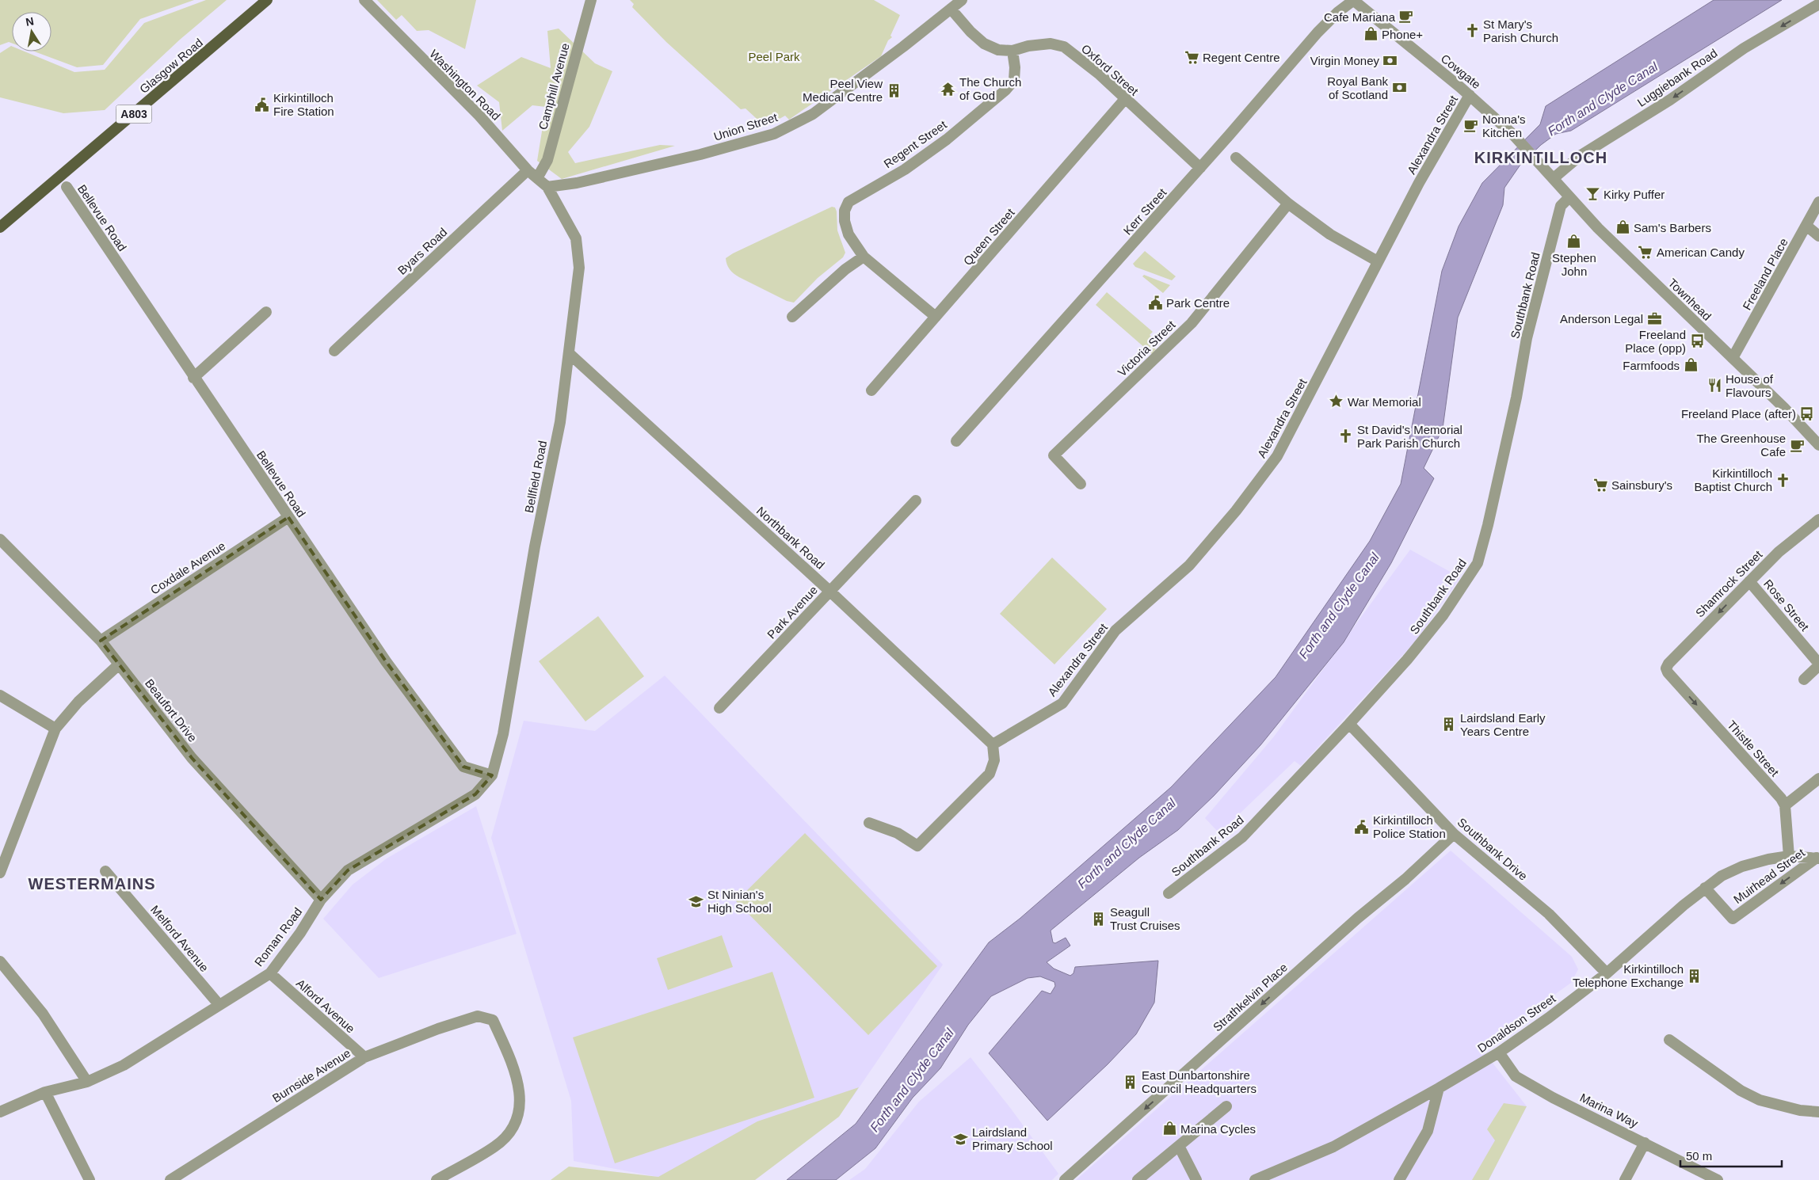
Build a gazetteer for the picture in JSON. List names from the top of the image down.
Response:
{
  "streets": {
    "main road": ["Glasgow Road", "A803"],
    "street": [
      "Oxford Street",
      "Cowgate",
      "Luggiebank Road",
      "Washington Road",
      "Camphill Avenue",
      "Union Street",
      "Alexandra Street",
      "Regent Street",
      "Kerr Street",
      "Bellevue Road",
      "Queen Street",
      "Byars Road",
      "Freeland Place",
      "Southbank Road",
      "Townhead",
      "Victoria Street",
      "Bellfield Road",
      "Northbank Road",
      "Coxdale Avenue",
      "Shamrock Street",
      "Rose Street",
      "Park Avenue",
      "Beaufort Drive",
      "Thistle Street",
      "Southbank Drive",
      "Muirhead Street",
      "Roman Road",
      "Melford Avenue",
      "Strathkelvin Place",
      "Alford Avenue",
      "Donaldson Street",
      "Burnside Avenue",
      "Marina Way"
    ]
  },
  "crossings": [
    ["Oxford Street", "Union Street"],
    ["Oxford Street", "Regent Street"],
    ["Oxford Street", "Kerr Street"],
    ["Oxford Street", "Queen Street"],
    ["Cowgate", "Alexandra Street"],
    ["Cowgate", "Kerr Street"],
    ["Cowgate", "Townhead"],
    ["Luggiebank Road", "Townhead"],
    ["Washington Road", "Camphill Avenue"],
    ["Washington Road", "Union Street"],
    ["Washington Road", "Byars Road"],
    ["Washington Road", "Bellfield Road"],
    ["Union Street", "Bellfield Road"],
    ["Alexandra Street", "Northbank Road"],
    ["Regent Street", "Queen Street"],
    ["Bellevue Road", "Bellfield Road"],
    ["Bellevue Road", "Coxdale Avenue"],
    ["Bellevue Road", "Roman Road"],
    ["Freeland Place", "Townhead"],
    ["Southbank Road", "Townhead"],
    ["Southbank Road", "Southbank Drive"],
    ["Bellfield Road", "Northbank Road"],
    ["Bellfield Road", "Roman Road"],
    ["Northbank Road", "Park Avenue"],
    ["Coxdale Avenue", "Beaufort Drive"],
    ["Shamrock Street", "Rose Street"],
    ["Shamrock Street", "Thistle Street"],
    ["Beaufort Drive", "Roman Road"],
    ["Southbank Drive", "Strathkelvin Place"],
    ["Southbank Drive", "Donaldson Street"],
    ["Muirhead Street", "Donaldson Street"],
    ["Roman Road", "Melford Avenue"],
    ["Roman Road", "Alford Avenue"],
    ["Alford Avenue", "Burnside Avenue"],
    ["Donaldson Street", "Marina Way"]
  ],
  "one_way": [
    "Luggiebank Road",
    "Shamrock Street",
    "Thistle Street",
    "Strathkelvin Place"
  ],
  "districts": ["KIRKINTILLOCH", "WESTERMAINS"],
  "water": ["Forth and Clyde Canal"],
  "parks": ["Peel Park"],
  "places": {
    "cafe": ["Cafe Mariana", "Nonna's Kitchen", "The Greenhouse Cafe"],
    "church": ["St Mary's Parish Church", "St David's Memorial Park Parish Church", "Kirkintilloch Baptist Church"],
    "shop": [
      "Phone+",
      "Sam's Barbers",
      "Stephen John",
      "Farmfoods",
      "Marina Cycles"
    ],
    "supermarket": ["Regent Centre", "American Candy", "Sainsbury's"],
    "bank": ["Virgin Money", "Royal Bank of Scotland"],
    "temple": ["The Church of God"],
    "building": [
      "Peel View Medical Centre",
      "Lairdsland Early Years Centre",
      "Seagull Trust Cruises",
      "Kirkintilloch Telephone Exchange",
      "East Dunbartonshire Council Headquarters"
    ],
    "public building": ["Kirkintilloch Fire Station", "Park Centre", "Kirkintilloch Police Station"],
    "bar": ["Kirky Puffer"],
    "office": ["Anderson Legal"],
    "bus stop": ["Freeland Place (opp)", "Freeland Place (after)"],
    "restaurant": ["House of Flavours"],
    "place": ["War Memorial"],
    "school or university": ["St Ninian's High School", "Lairdsland Primary School"]
  },
  "scale_bar": "50 m",
  "north": "top"
}
